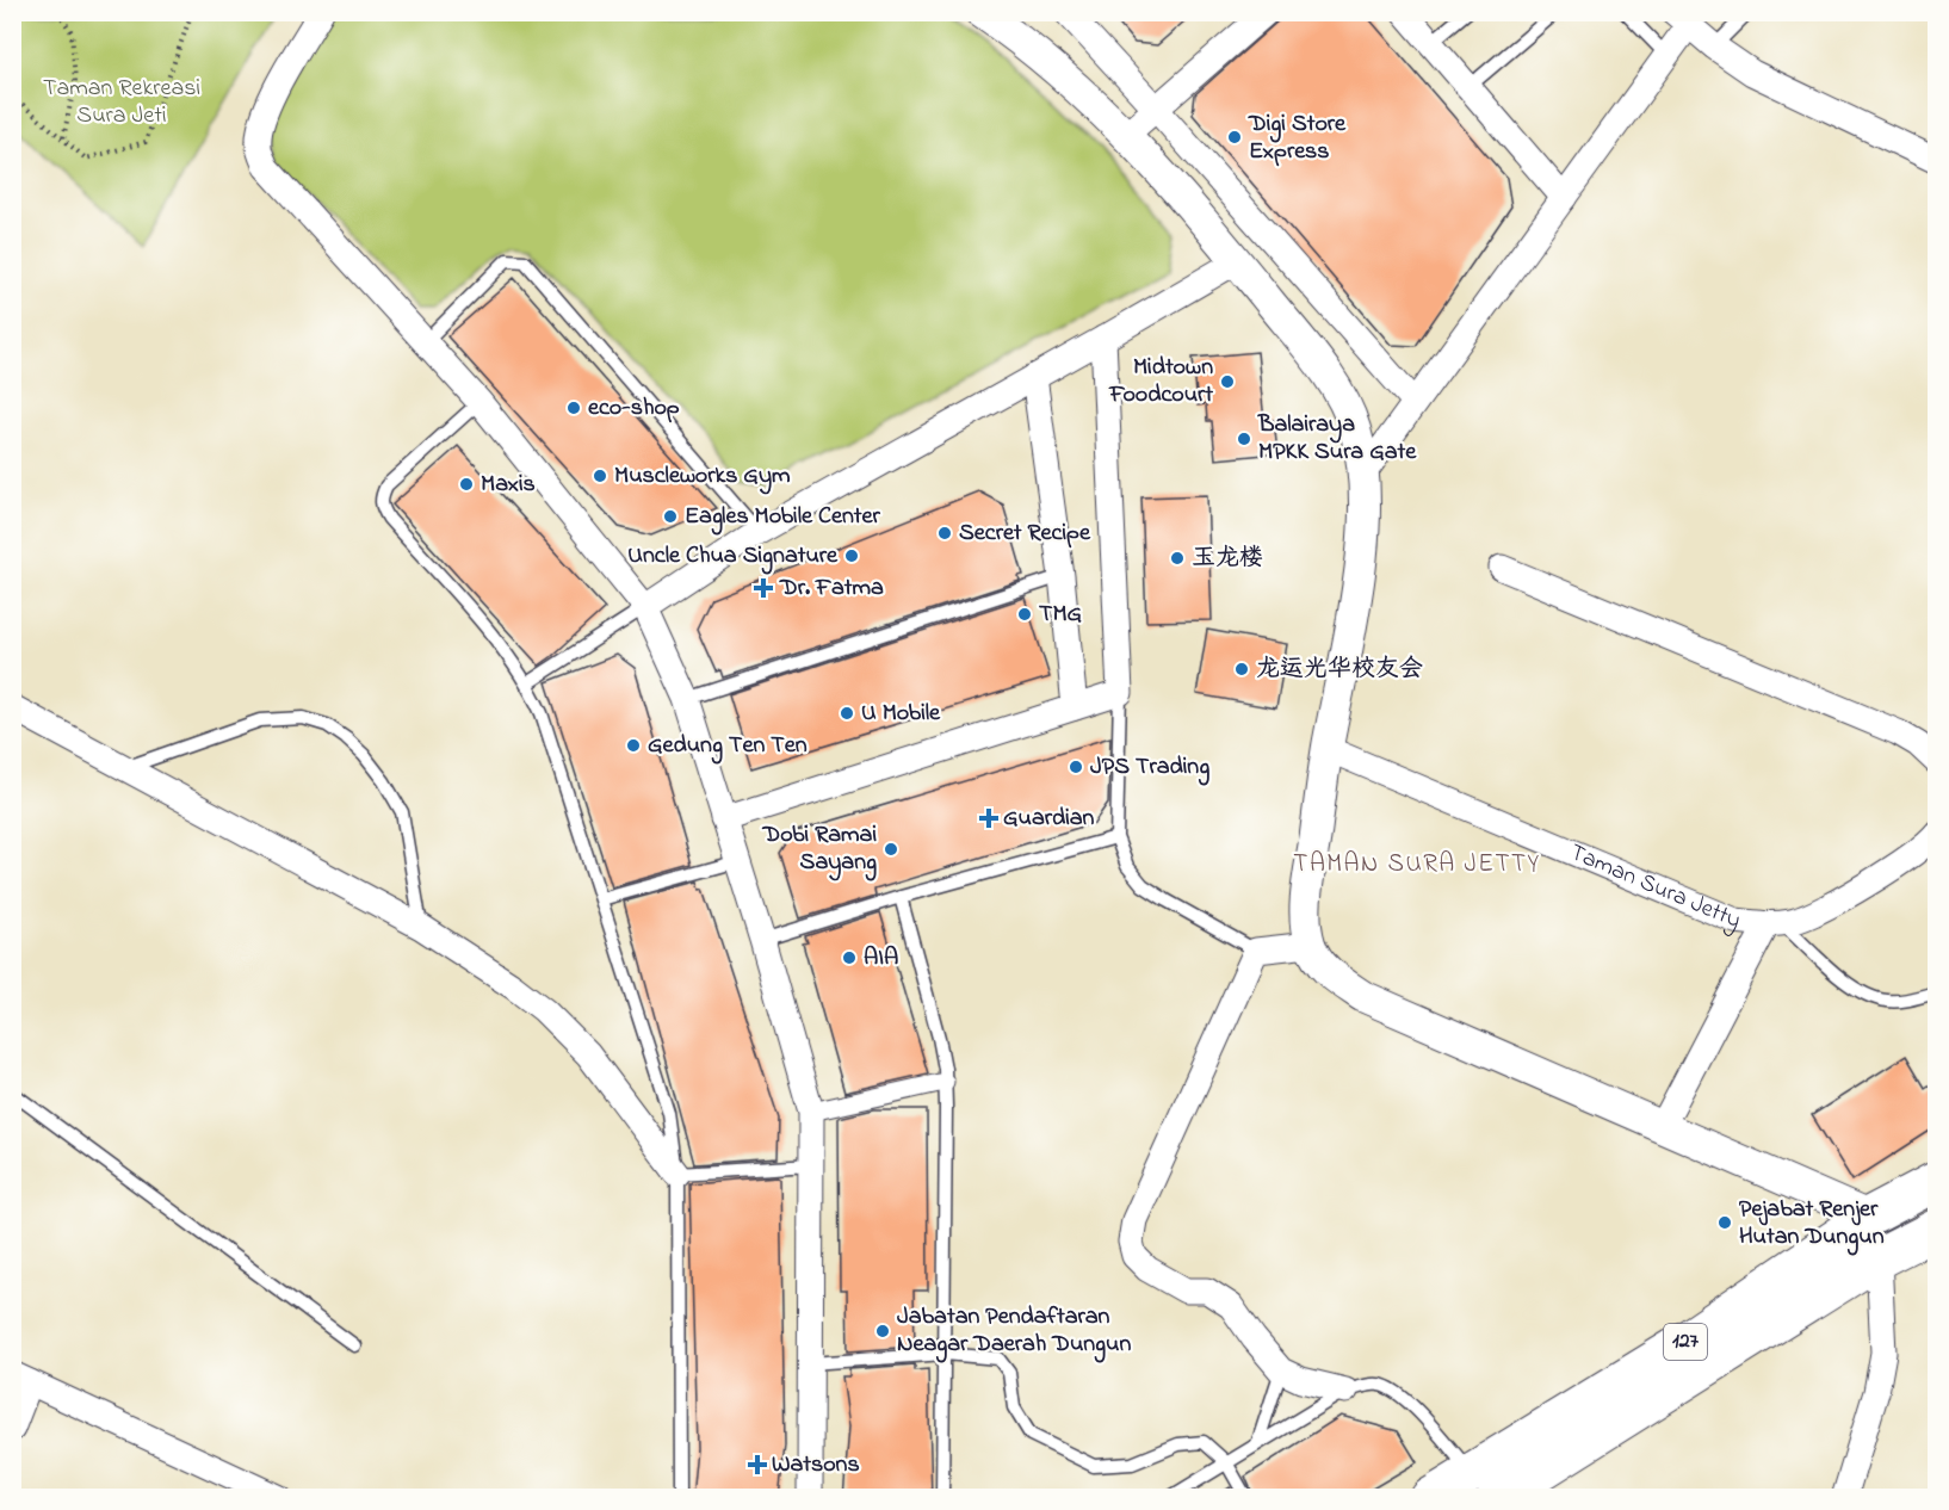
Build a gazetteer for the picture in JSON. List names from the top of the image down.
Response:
{
  "streets": {
    "main road": ["127"],
    "street": ["Taman Sura Jetty"]
  },
  "districts": ["TAMAN SURA JETTY"],
  "parks": ["Taman Rekreasi Sura Jeti"],
  "places": {
    "other": [
      "Digi Store Express",
      "Midtown Foodcourt",
      "eco-shop",
      "Balairaya MPKK Sura Gate",
      "Muscleworks Gym",
      "Maxis",
      "Eagles Mobile Center",
      "Secret Recipe",
      "Uncle Chua Signature",
      "玉龙楼",
      "TMG",
      "龙运光华校友会",
      "U Mobile",
      "Gedung Ten Ten",
      "JPS Trading",
      "Dobi Ramai Sayang",
      "AIA",
      "Pejabat Renjer Hutan Dungun",
      "Jabatan Pendaftaran Neagar Daerah Dungun"
    ],
    "health": ["Dr. Fatma", "Guardian", "Watsons"]
  }
}
